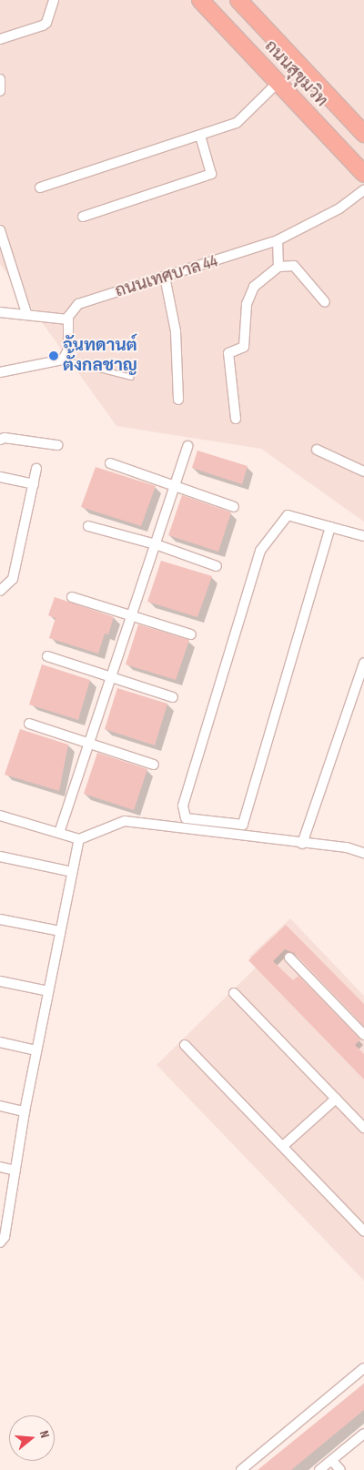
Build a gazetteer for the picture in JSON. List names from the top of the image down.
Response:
{
  "streets": {
    "highway": ["ถนนสุขุมวิท"],
    "street": ["ถนนเทศบาล 44"]
  },
  "places": ["จันทดานต์ ตั้งกลชาญ"],
  "north": "right"
}
